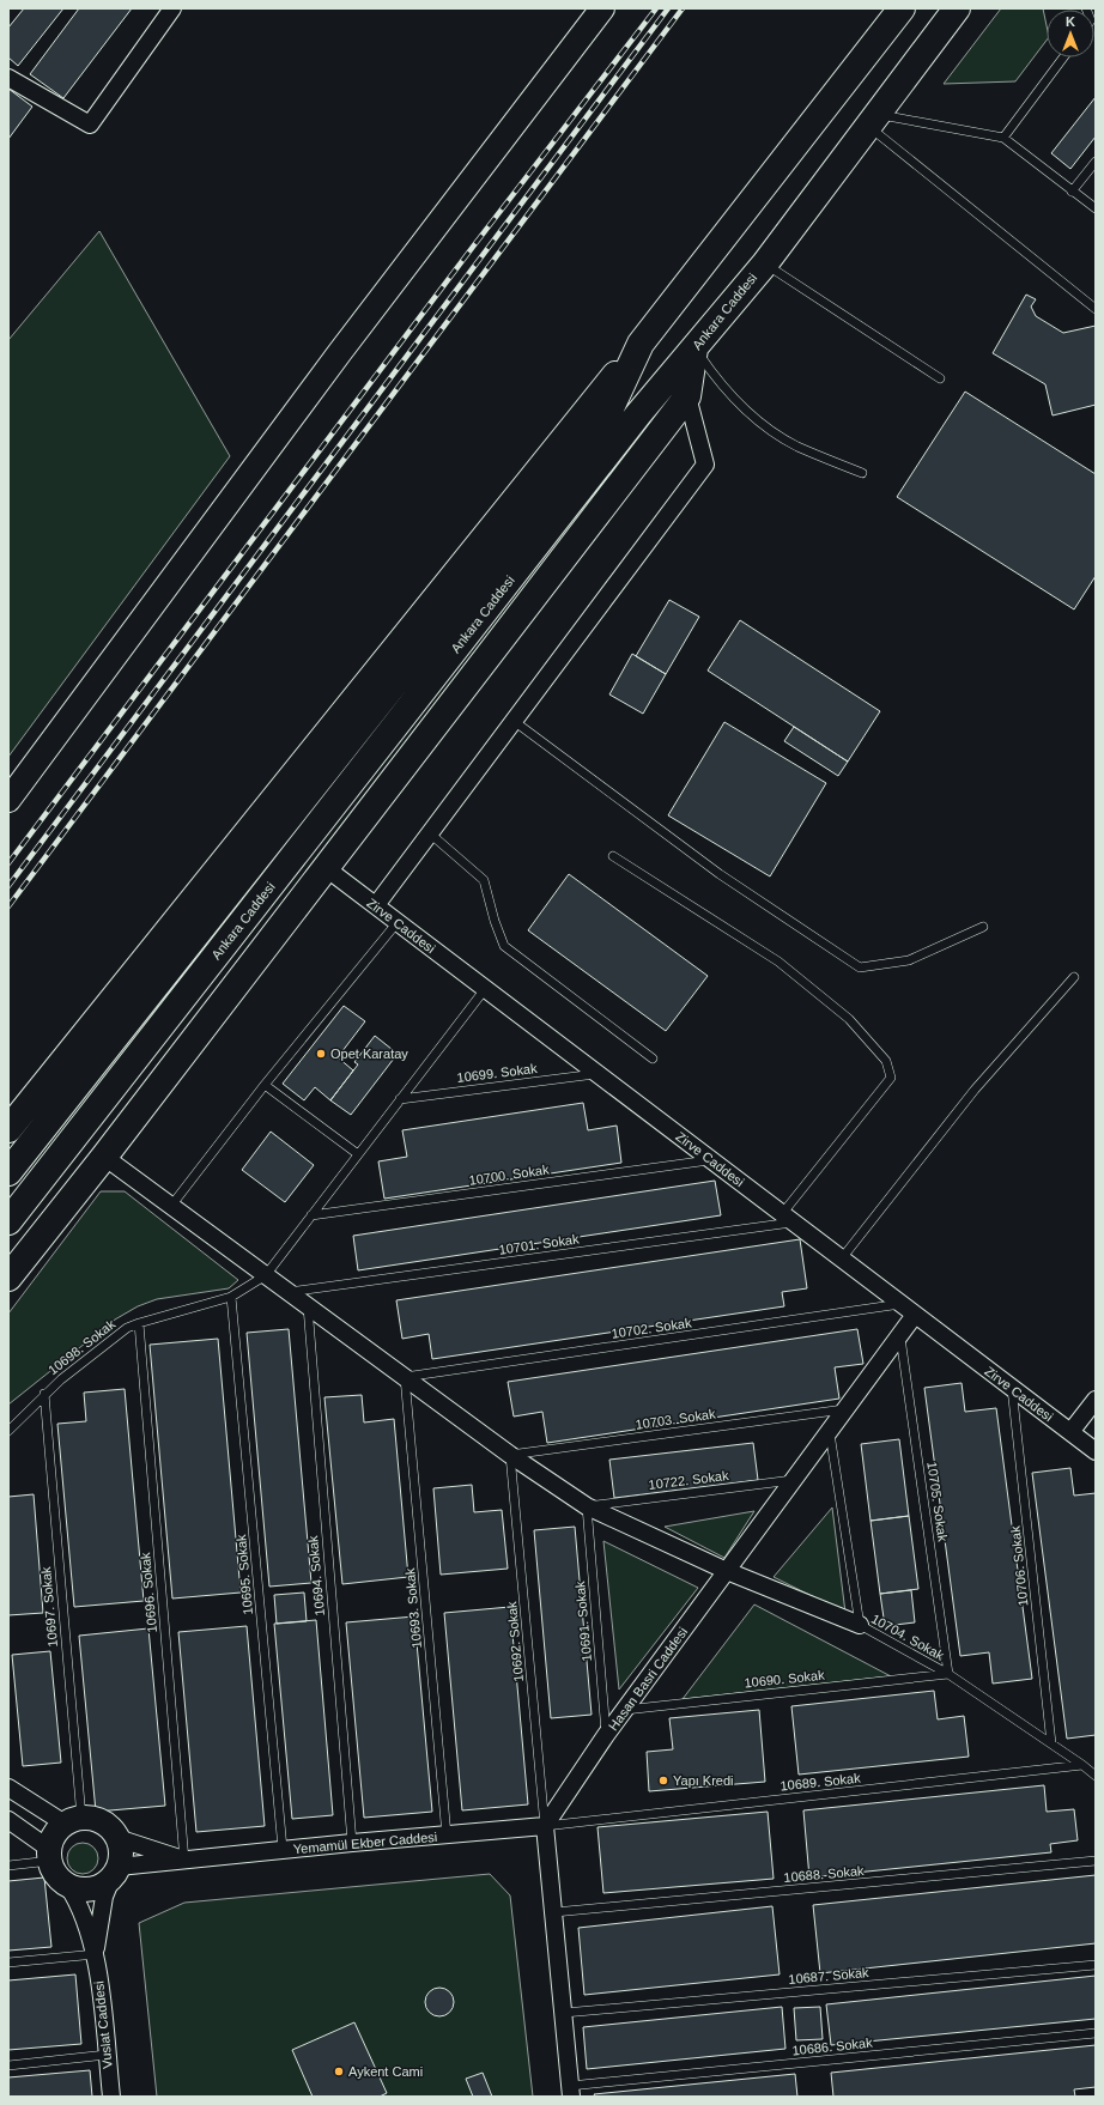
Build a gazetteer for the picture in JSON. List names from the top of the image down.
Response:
{
  "streets": {
    "highway": ["Ankara Caddesi"],
    "street": [
      "Zirve Caddesi",
      "Hasan Basri Caddesi",
      "Yemamül Ekber Caddesi",
      "Vuslat Caddesi"
    ],
    "lane": [
      "10699. Sokak",
      "10700. Sokak",
      "10701. Sokak",
      "10702. Sokak",
      "10698. Sokak",
      "10703. Sokak",
      "10722. Sokak",
      "10705. Sokak",
      "10706. Sokak",
      "10695. Sokak",
      "10694. Sokak",
      "10696. Sokak",
      "10697. Sokak",
      "10693. Sokak",
      "10691. Sokak",
      "10704. Sokak",
      "10692. Sokak",
      "10690. Sokak",
      "10689. Sokak",
      "10688. Sokak",
      "10687. Sokak",
      "10686. Sokak"
    ]
  },
  "crossings": [
    ["Zirve Caddesi", "10699. Sokak"],
    ["Zirve Caddesi", "10700. Sokak"],
    ["Zirve Caddesi", "10701. Sokak"],
    ["Zirve Caddesi", "10702. Sokak"],
    ["Zirve Caddesi", "10706. Sokak"],
    ["Zirve Caddesi", "Hasan Basri Caddesi"],
    ["10702. Sokak", "10693. Sokak"],
    ["10698. Sokak", "10695. Sokak"],
    ["10698. Sokak", "10696. Sokak"],
    ["10698. Sokak", "10697. Sokak"],
    ["10703. Sokak", "10692. Sokak"],
    ["10703. Sokak", "Hasan Basri Caddesi"],
    ["10722. Sokak", "10691. Sokak"],
    ["10722. Sokak", "Hasan Basri Caddesi"],
    ["10705. Sokak", "10704. Sokak"],
    ["10705. Sokak", "Hasan Basri Caddesi"],
    ["10705. Sokak", "10690. Sokak"],
    ["10706. Sokak", "10704. Sokak"],
    ["10695. Sokak", "Yemamül Ekber Caddesi"],
    ["10694. Sokak", "Yemamül Ekber Caddesi"],
    ["10696. Sokak", "Yemamül Ekber Caddesi"],
    ["10697. Sokak", "Yemamül Ekber Caddesi"],
    ["10697. Sokak", "Vuslat Caddesi"],
    ["10693. Sokak", "Yemamül Ekber Caddesi"],
    ["10691. Sokak", "Hasan Basri Caddesi"],
    ["10704. Sokak", "Hasan Basri Caddesi"],
    ["10704. Sokak", "10690. Sokak"],
    ["10704. Sokak", "10689. Sokak"],
    ["10692. Sokak", "Hasan Basri Caddesi"],
    ["10692. Sokak", "10689. Sokak"],
    ["10692. Sokak", "Yemamül Ekber Caddesi"],
    ["Hasan Basri Caddesi", "10690. Sokak"],
    ["Hasan Basri Caddesi", "10689. Sokak"],
    ["Hasan Basri Caddesi", "Yemamül Ekber Caddesi"],
    ["10689. Sokak", "Yemamül Ekber Caddesi"],
    ["Yemamül Ekber Caddesi", "Vuslat Caddesi"]
  ],
  "places": ["Opet Karatay", "Yapı Kredi", "Aykent Cami"],
  "north": "top"
}
